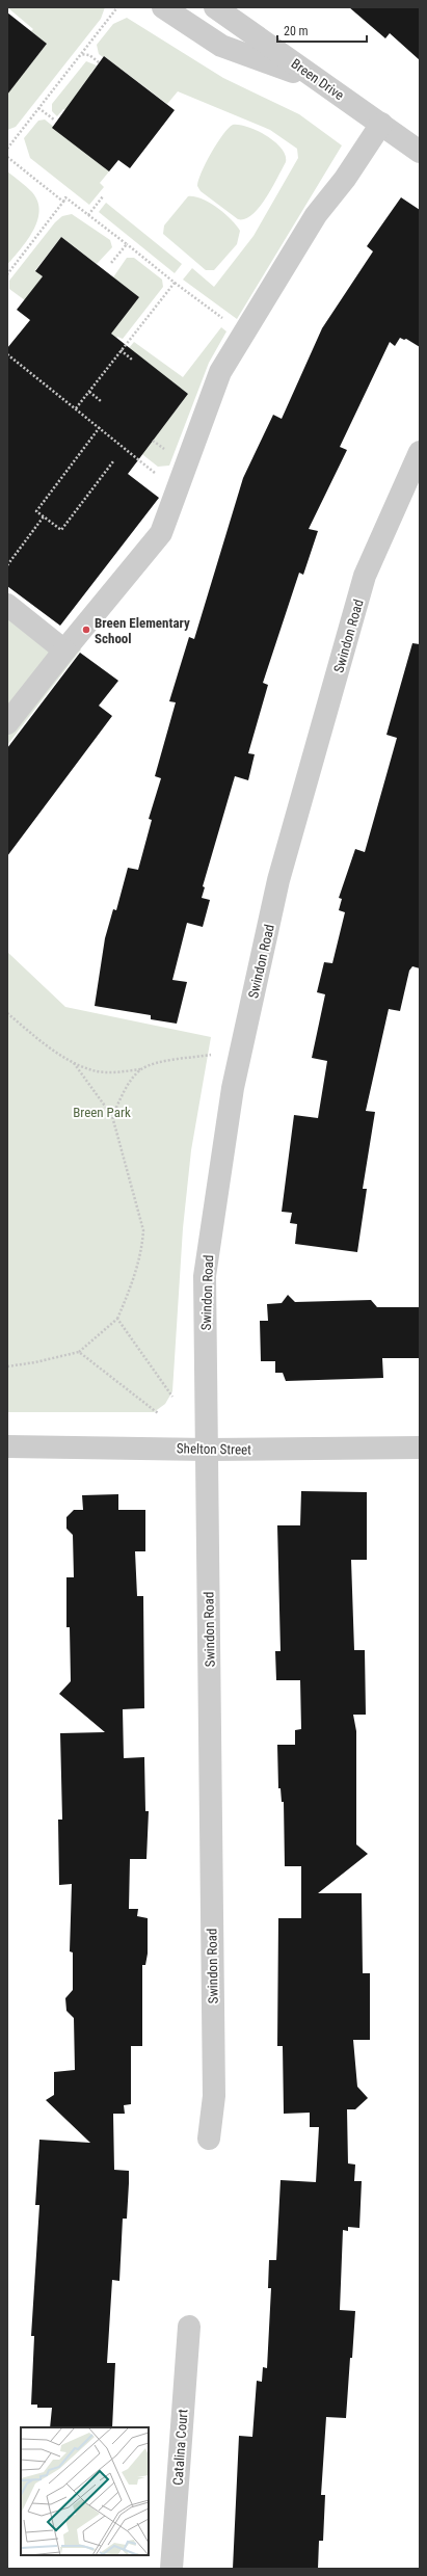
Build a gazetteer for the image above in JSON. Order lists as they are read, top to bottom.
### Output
{
  "streets": {
    "street": [
      "Breen Drive",
      "Swindon Road",
      "Shelton Street",
      "Catalina Court"
    ]
  },
  "crossings": [
    ["Swindon Road", "Shelton Street"]
  ],
  "parks": ["Breen Park"],
  "places": ["Breen Elementary School"],
  "scale_bar": "20 m"
}
